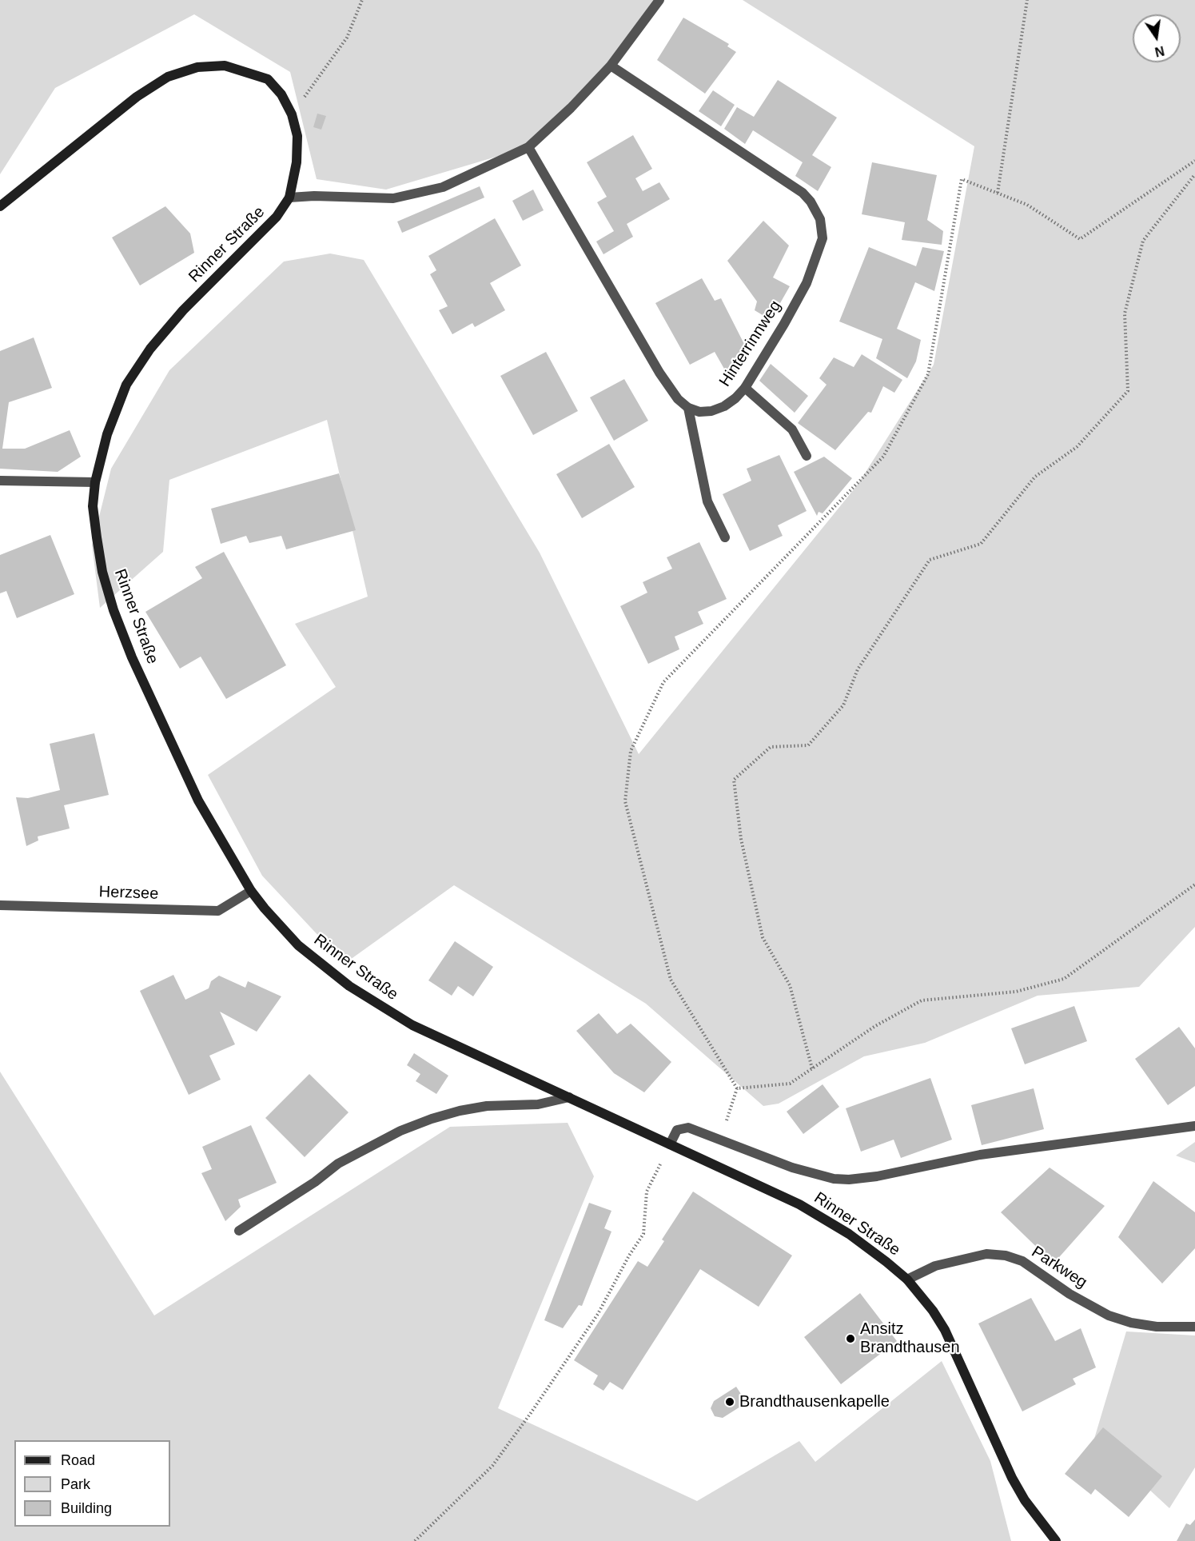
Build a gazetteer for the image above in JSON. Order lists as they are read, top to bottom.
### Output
{
  "streets": {
    "main road": ["Rinner Straße"],
    "street": ["Hinterrinnweg", "Herzsee", "Parkweg"]
  },
  "crossings": [
    ["Rinner Straße", "Herzsee"],
    ["Rinner Straße", "Parkweg"]
  ],
  "places": ["Ansitz Brandthausen", "Brandthausenkapelle"],
  "legend": ["Road", "Park", "Building"],
  "north": "bottom"
}
